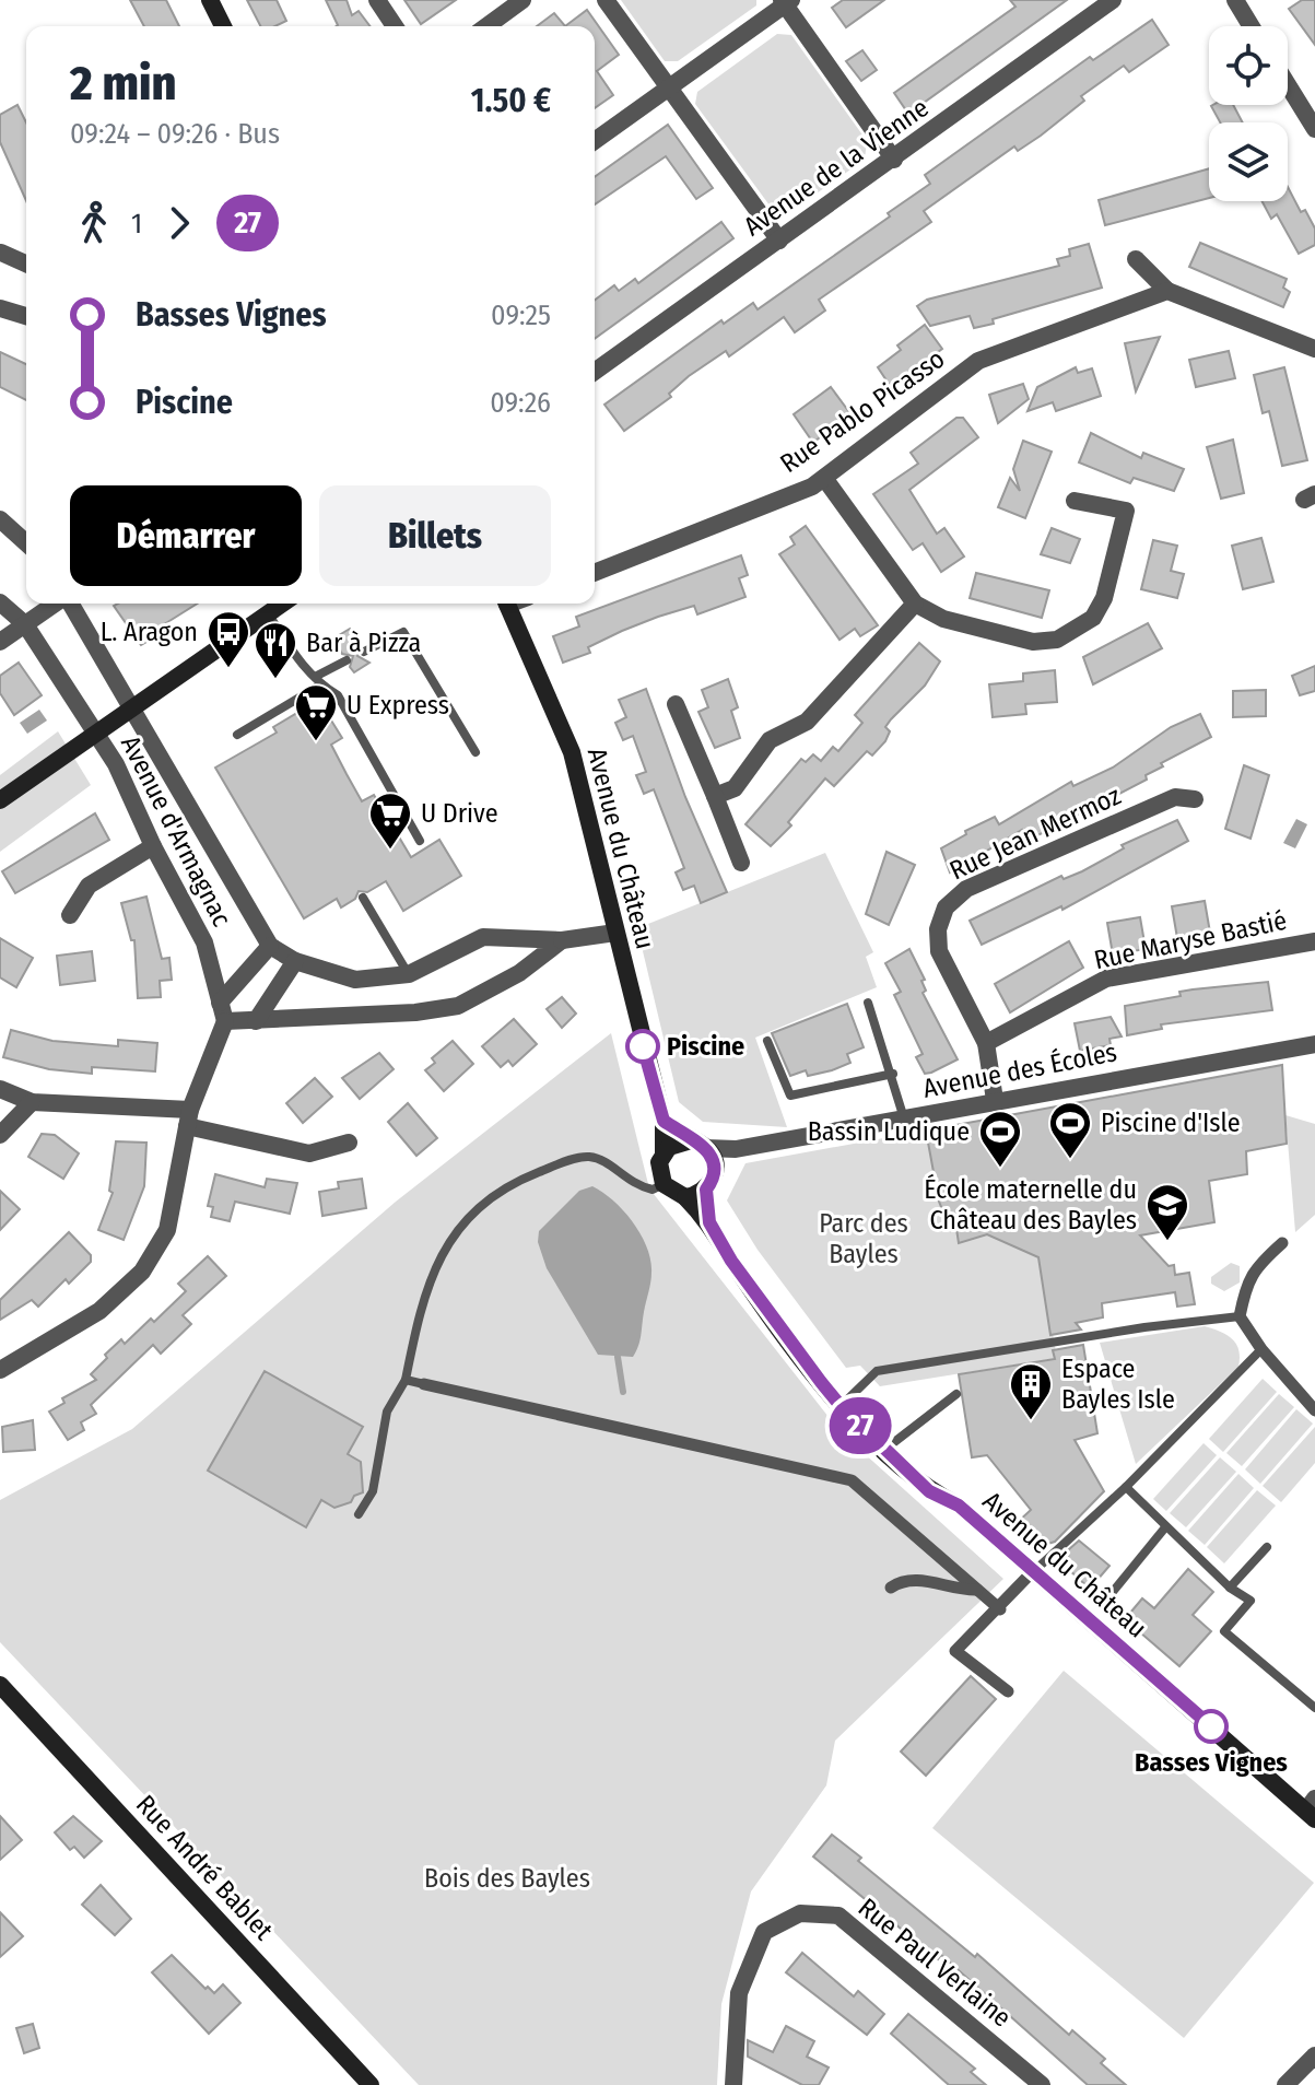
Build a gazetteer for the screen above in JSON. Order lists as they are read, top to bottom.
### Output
{
  "streets": {
    "main road": ["Avenue du Château", "Rue André Bablet"],
    "street": [
      "Avenue de la Vienne",
      "Rue Pablo Picasso",
      "Avenue d'Armagnac",
      "Rue Jean Mermoz",
      "Rue Maryse Bastié",
      "Avenue des Écoles",
      "Rue Paul Verlaine"
    ]
  },
  "crossings": [
    ["Avenue d'Armagnac", "Avenue du Château"],
    ["Rue Jean Mermoz", "Rue Maryse Bastié"],
    ["Rue Jean Mermoz", "Avenue des Écoles"],
    ["Avenue du Château", "Avenue des Écoles"]
  ],
  "parks": ["Parc des Bayles", "Bois des Bayles"],
  "places": {
    "bus stop": ["L. Aragon"],
    "restaurant": ["Bar à Pizza"],
    "supermarket": ["U Express", "U Drive"],
    "other": ["Piscine", "Basses Vignes"],
    "sports": ["Piscine d'Isle", "Bassin Ludique"],
    "school or university": ["École maternelle du Château des Bayles"],
    "building": ["Espace Bayles Isle"]
  },
  "lines": ["bus line 27"],
  "page": {
    "on_map": "27",
    "heading": ["2 min", "09:24 – 09:26 · Bus", "1.50 €"],
    "legs": ["1", "27"],
    "list": [
      {
        "name": "Basses Vignes",
        "value": "09:25"
      },
      {
        "name": "Piscine",
        "value": "09:26"
      }
    ],
    "buttons": ["Démarrer", "Billets"]
  }
}
